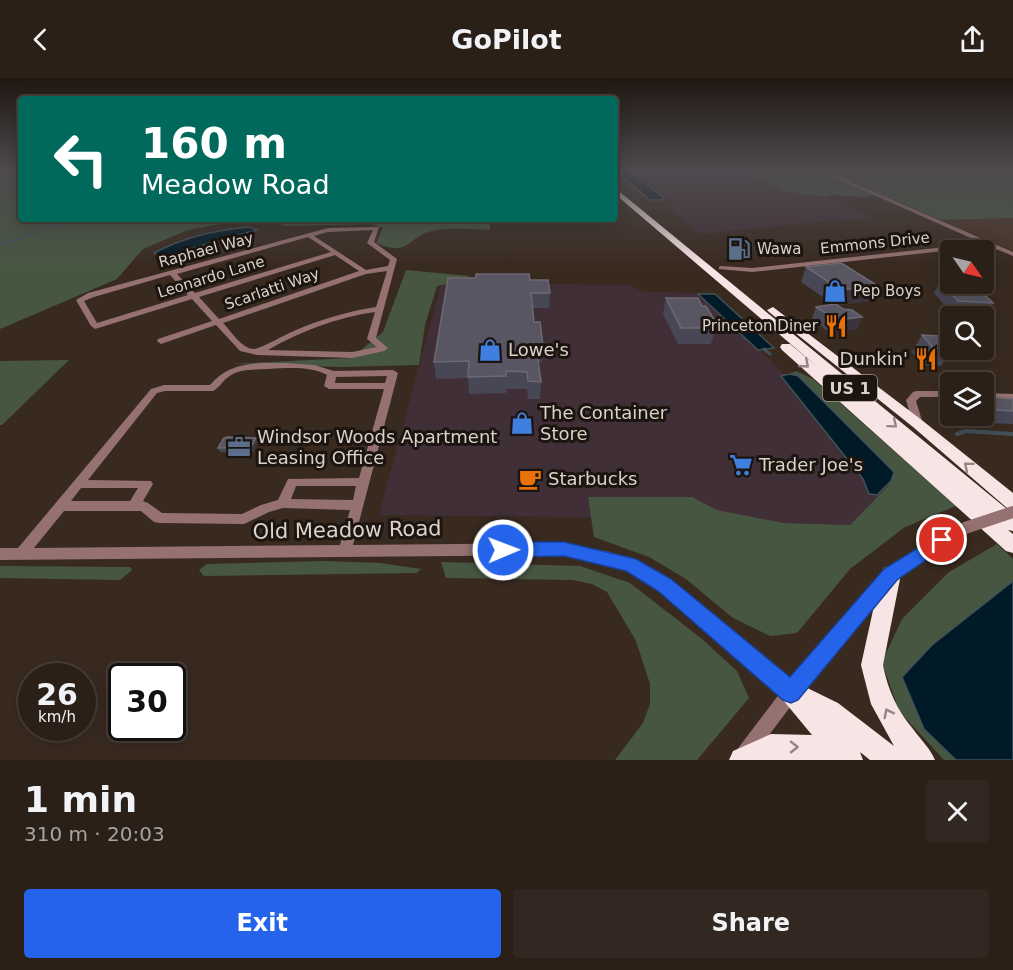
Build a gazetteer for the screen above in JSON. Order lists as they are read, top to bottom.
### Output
{
  "streets": {
    "highway": ["US 1"],
    "street": [
      "Emmons Drive",
      "Raphael Way",
      "Leonardo Lane",
      "Scarlatti Way",
      "Old Meadow Road"
    ]
  },
  "crossings": [
    ["Emmons Drive", "US 1"],
    ["Raphael Way", "Leonardo Lane"],
    ["Raphael Way", "Scarlatti Way"]
  ],
  "places": {
    "fuel station": ["Wawa"],
    "shop": ["Pep Boys", "Lowe's", "The Container Store"],
    "restaurant": ["Princeton Diner", "Dunkin'"],
    "office": ["Windsor Woods Apartment Leasing Office"],
    "supermarket": ["Trader Joe's"],
    "cafe": ["Starbucks"]
  },
  "north": "bottom right",
  "page": {
    "header": "GoPilot",
    "turn": ["160 m", "Meadow Road"],
    "speed": "26 km/h",
    "limit": "30",
    "heading": ["1 min", "310 m · 20:03"],
    "buttons": ["Exit", "Share"]
  }
}
